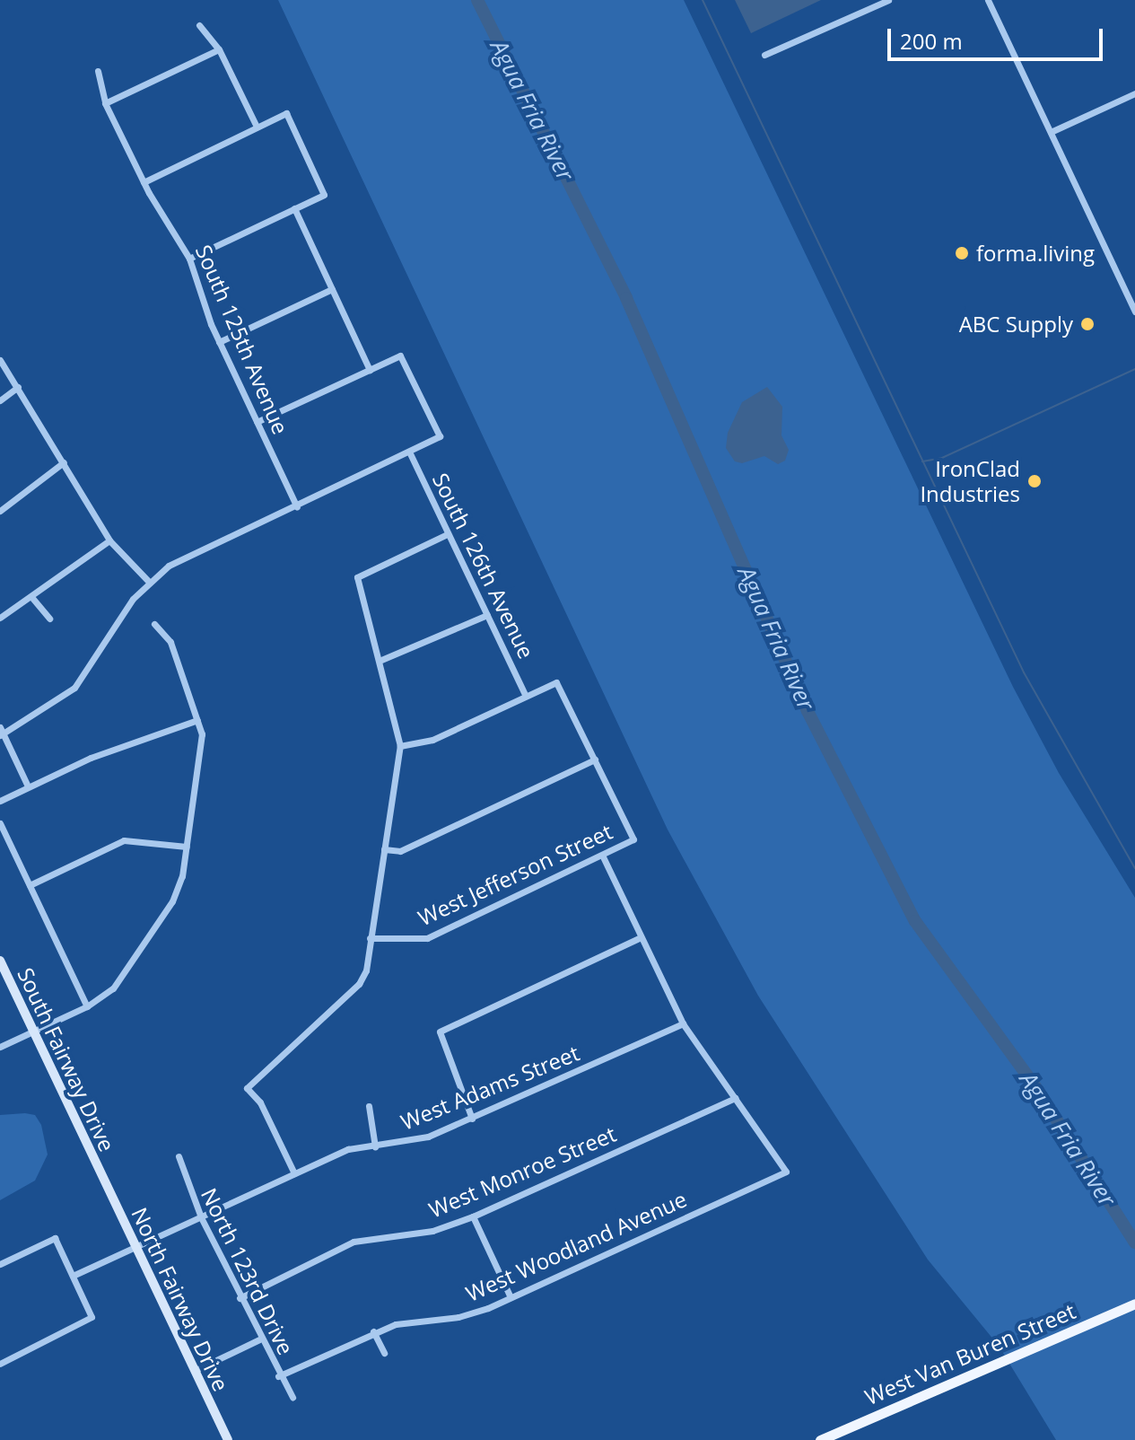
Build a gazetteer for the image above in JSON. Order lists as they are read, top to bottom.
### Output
{
  "streets": {
    "main road": ["West Van Buren Street"],
    "street": [
      "South 125th Avenue",
      "South 126th Avenue",
      "West Jefferson Street",
      "South Fairway Drive",
      "West Adams Street",
      "West Monroe Street",
      "West Woodland Avenue",
      "North 123rd Drive",
      "North Fairway Drive"
    ]
  },
  "crossings": [
    ["South Fairway Drive", "North Fairway Drive"],
    ["West Adams Street", "North 123rd Drive"],
    ["West Adams Street", "North Fairway Drive"],
    ["West Monroe Street", "West Woodland Avenue"],
    ["West Monroe Street", "North 123rd Drive"],
    ["West Woodland Avenue", "North 123rd Drive"]
  ],
  "water": ["Agua Fria River"],
  "places": ["forma.living", "ABC Supply", "IronClad Industries"],
  "scale_bar": "200 m"
}
